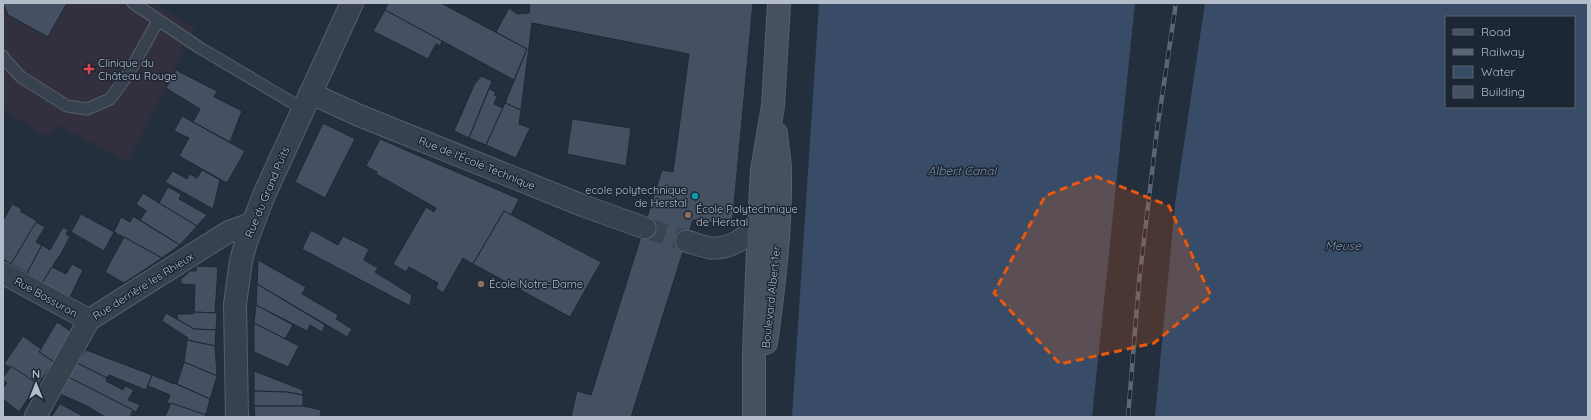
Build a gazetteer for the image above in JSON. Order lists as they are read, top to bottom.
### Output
{
  "streets": {
    "main road": ["Boulevard Albert 1er"],
    "street": [
      "Rue de l'École Technique",
      "Rue du Grand Puits",
      "Rue derrière les Rhieux",
      "Rue Bossuron"
    ]
  },
  "crossings": [
    ["Rue de l'École Technique", "Rue du Grand Puits"],
    ["Rue du Grand Puits", "Rue derrière les Rhieux"],
    ["Rue derrière les Rhieux", "Rue Bossuron"]
  ],
  "water": ["Albert Canal", "Meuse"],
  "places": {
    "health": ["Clinique du Château Rouge"],
    "other": ["ecole polytechnique de Herstal", "École Polytechnique de Herstal", "École Notre-Dame"]
  },
  "legend": [
    "Road",
    "Railway",
    "Water",
    "Building"
  ],
  "north": "top"
}
